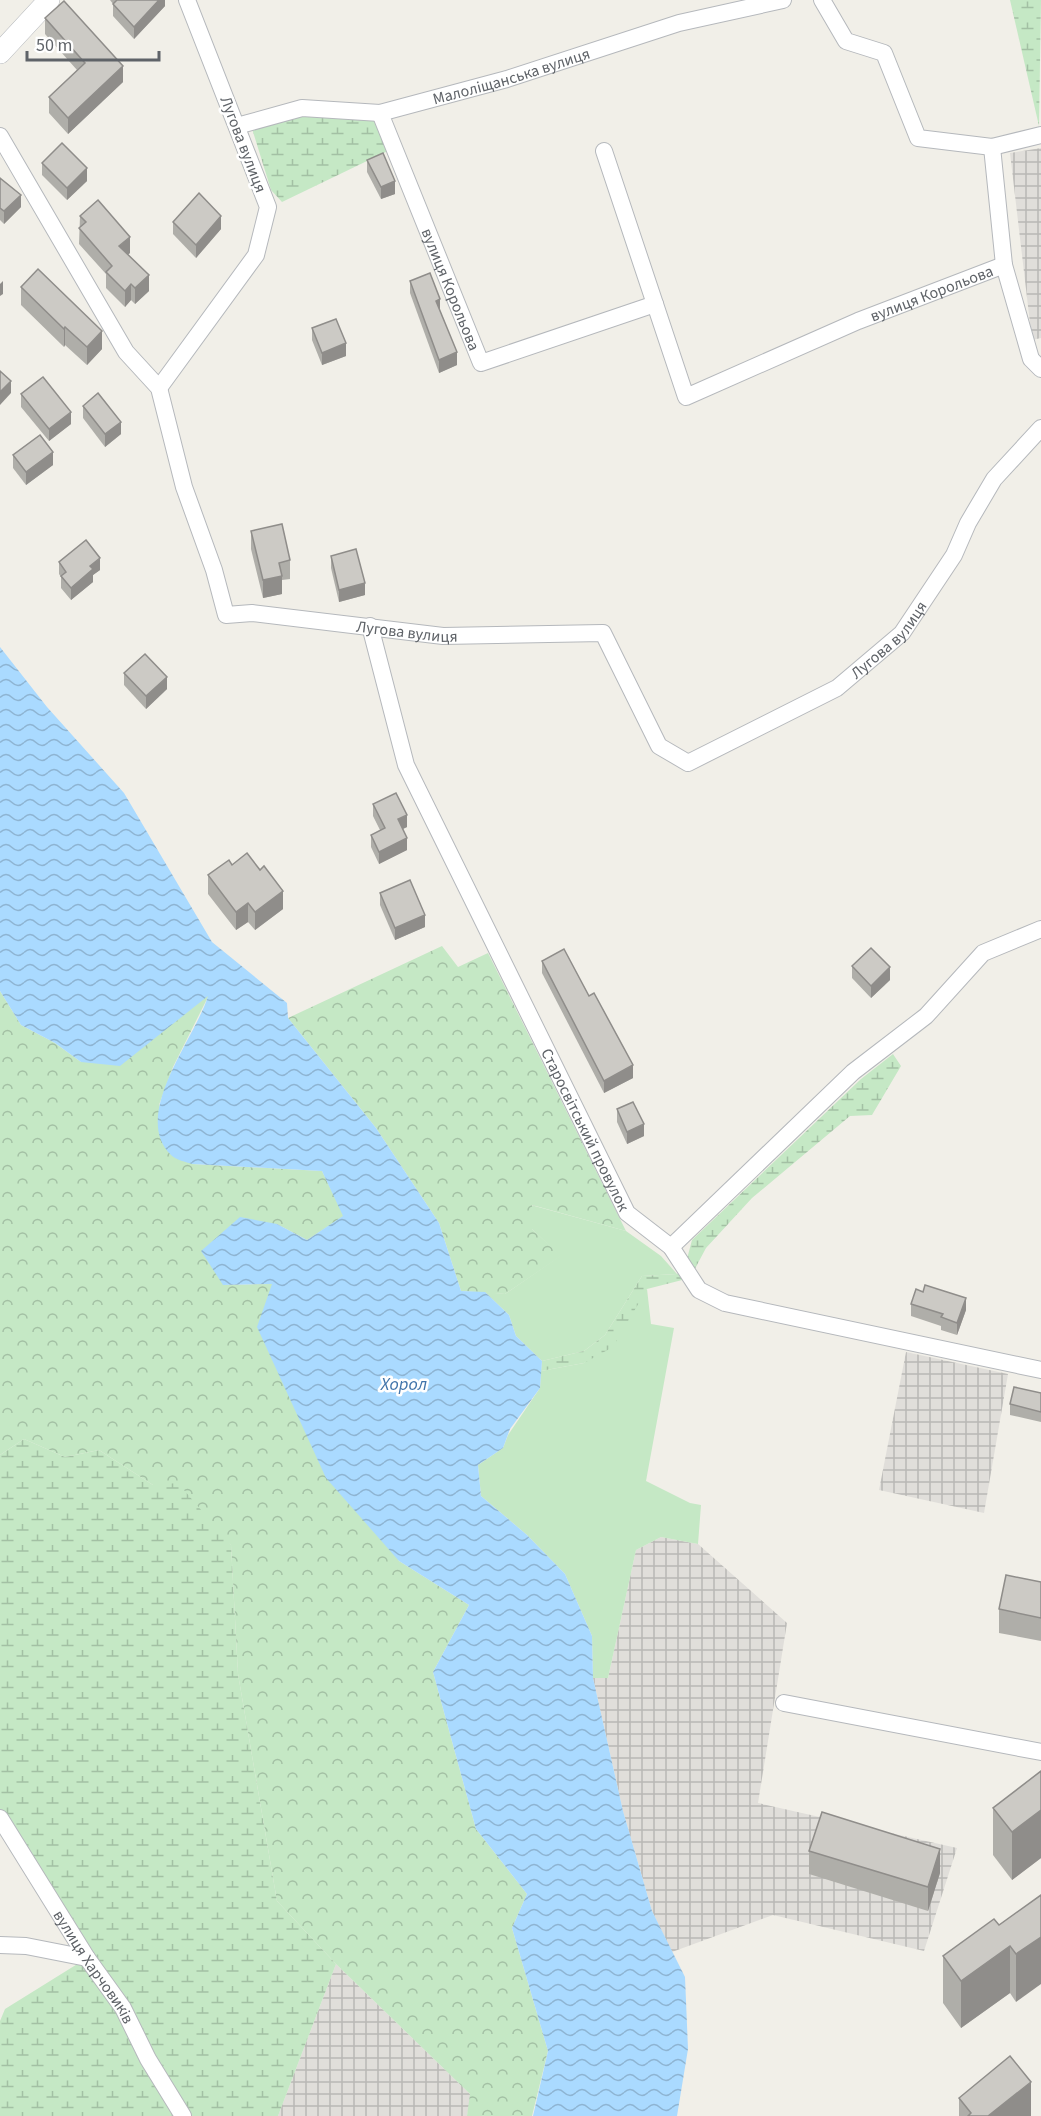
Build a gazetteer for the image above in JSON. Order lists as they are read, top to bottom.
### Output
{
  "streets": {
    "street": [
      "Малоліщанська вулиця",
      "Лугова вулиця",
      "вулиця Корольова",
      "Старосвітський провулок",
      "вулиця Харчовиків"
    ]
  },
  "crossings": [
    ["Малоліщанська вулиця", "Лугова вулиця"],
    ["Малоліщанська вулиця", "вулиця Корольова"],
    ["Лугова вулиця", "Старосвітський провулок"]
  ],
  "water": ["Хорол"],
  "scale_bar": "50 m"
}
